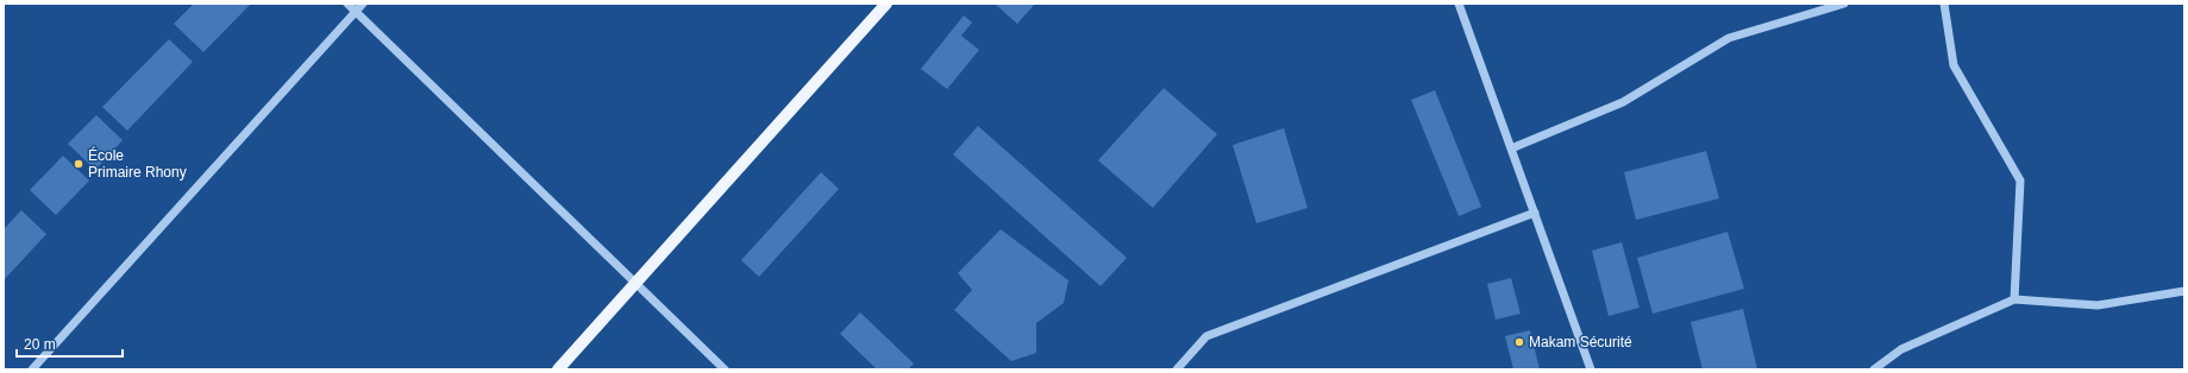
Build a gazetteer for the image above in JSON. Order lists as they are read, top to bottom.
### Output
{
  "places": ["École Primaire Rhony", "Makam Sécurité"],
  "scale_bar": "20 m"
}
